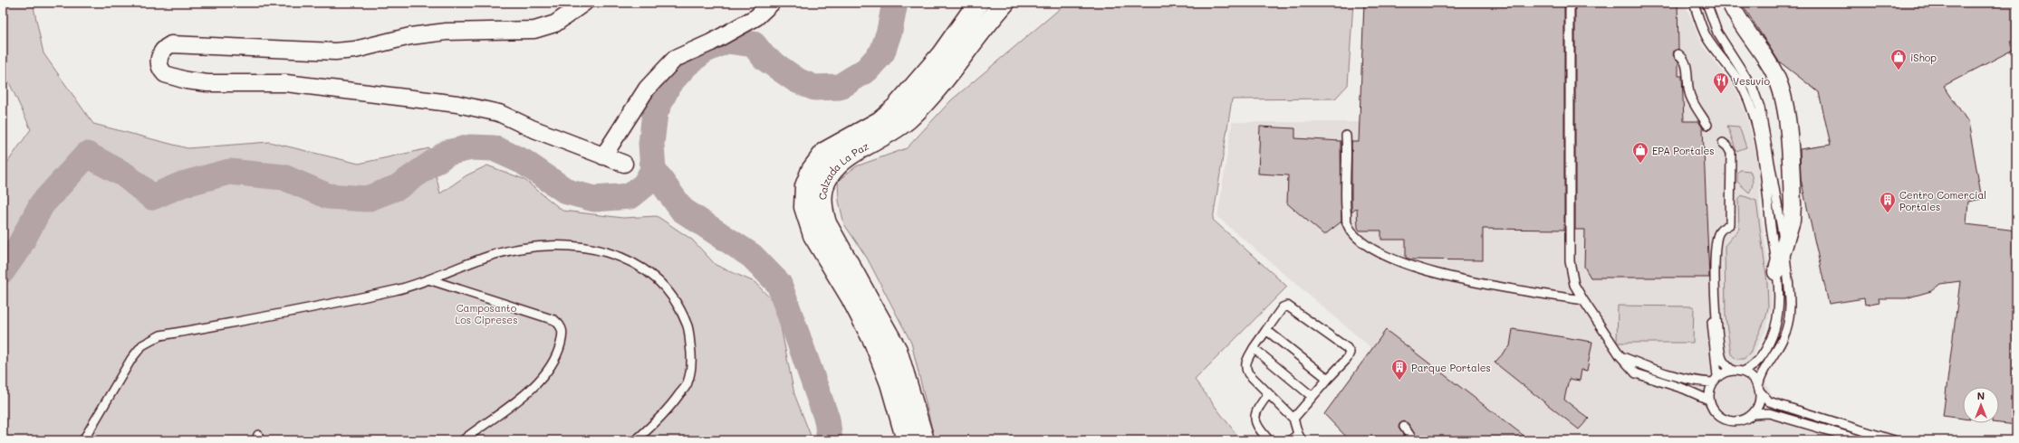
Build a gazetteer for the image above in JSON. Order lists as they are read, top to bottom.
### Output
{
  "streets": {
    "main road": ["Calzada La Paz"]
  },
  "parks": ["Camposanto Los Cipreses"],
  "places": {
    "shop": ["iShop", "EPA Portales"],
    "restaurant": ["Vesuvio"],
    "building": ["Centro Comercial Portales", "Parque Portales"]
  },
  "north": "top"
}
